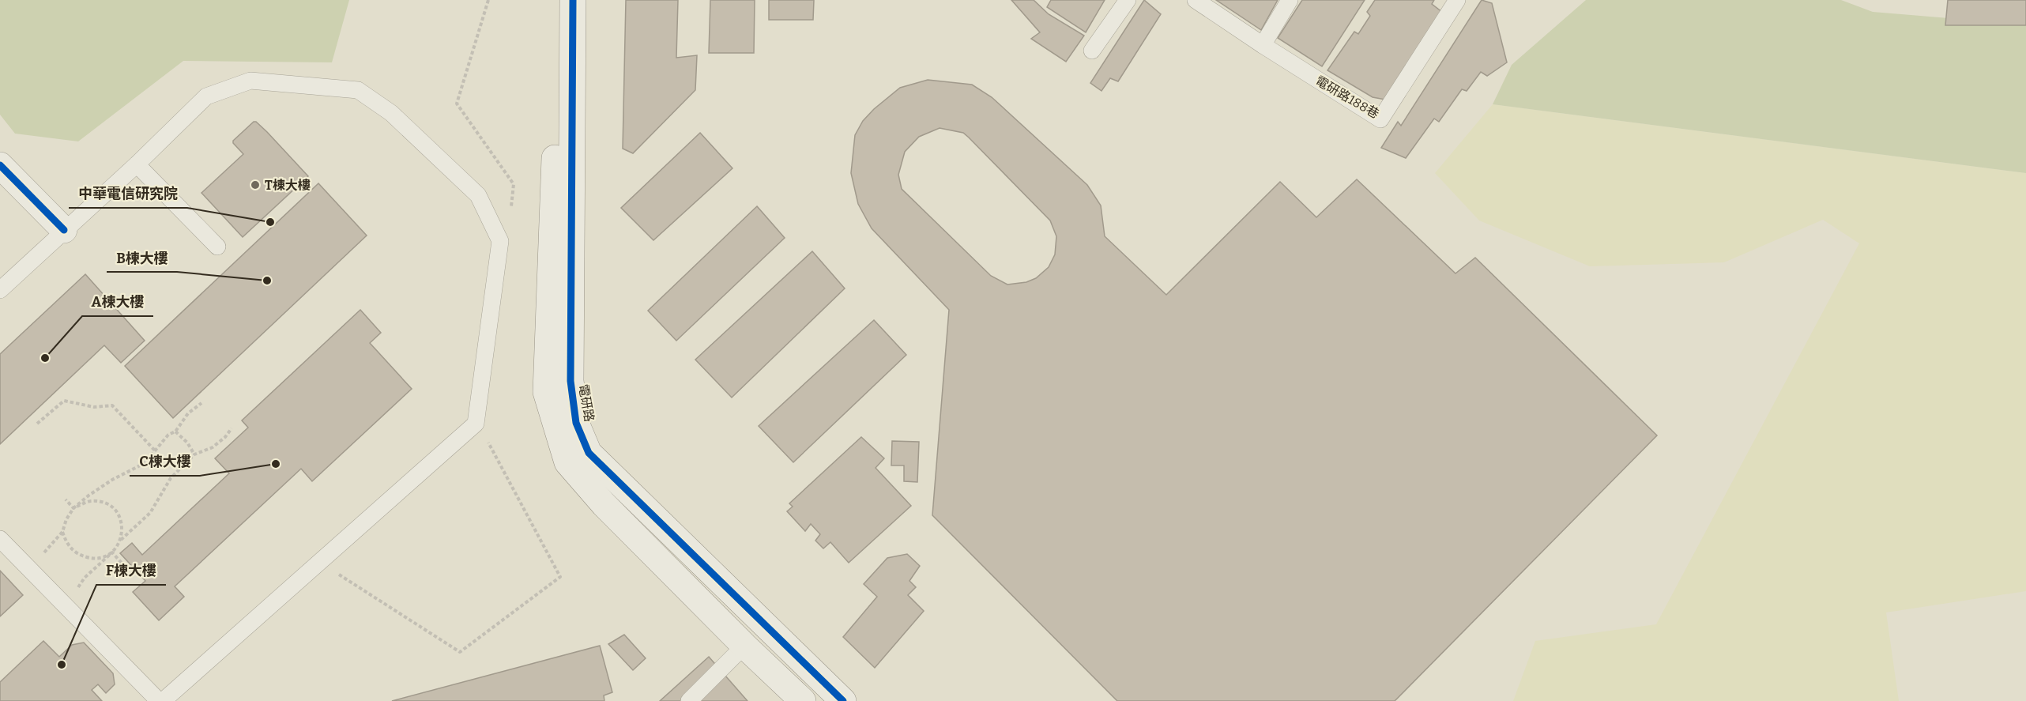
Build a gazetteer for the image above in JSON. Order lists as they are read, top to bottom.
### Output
{
  "streets": {
    "street": ["電研路"],
    "lane": ["電研路188巷"]
  },
  "places": [
    "T棟大樓",
    "中華電信研究院",
    "B棟大樓",
    "A棟大樓",
    "C棟大樓",
    "F棟大樓"
  ]
}
